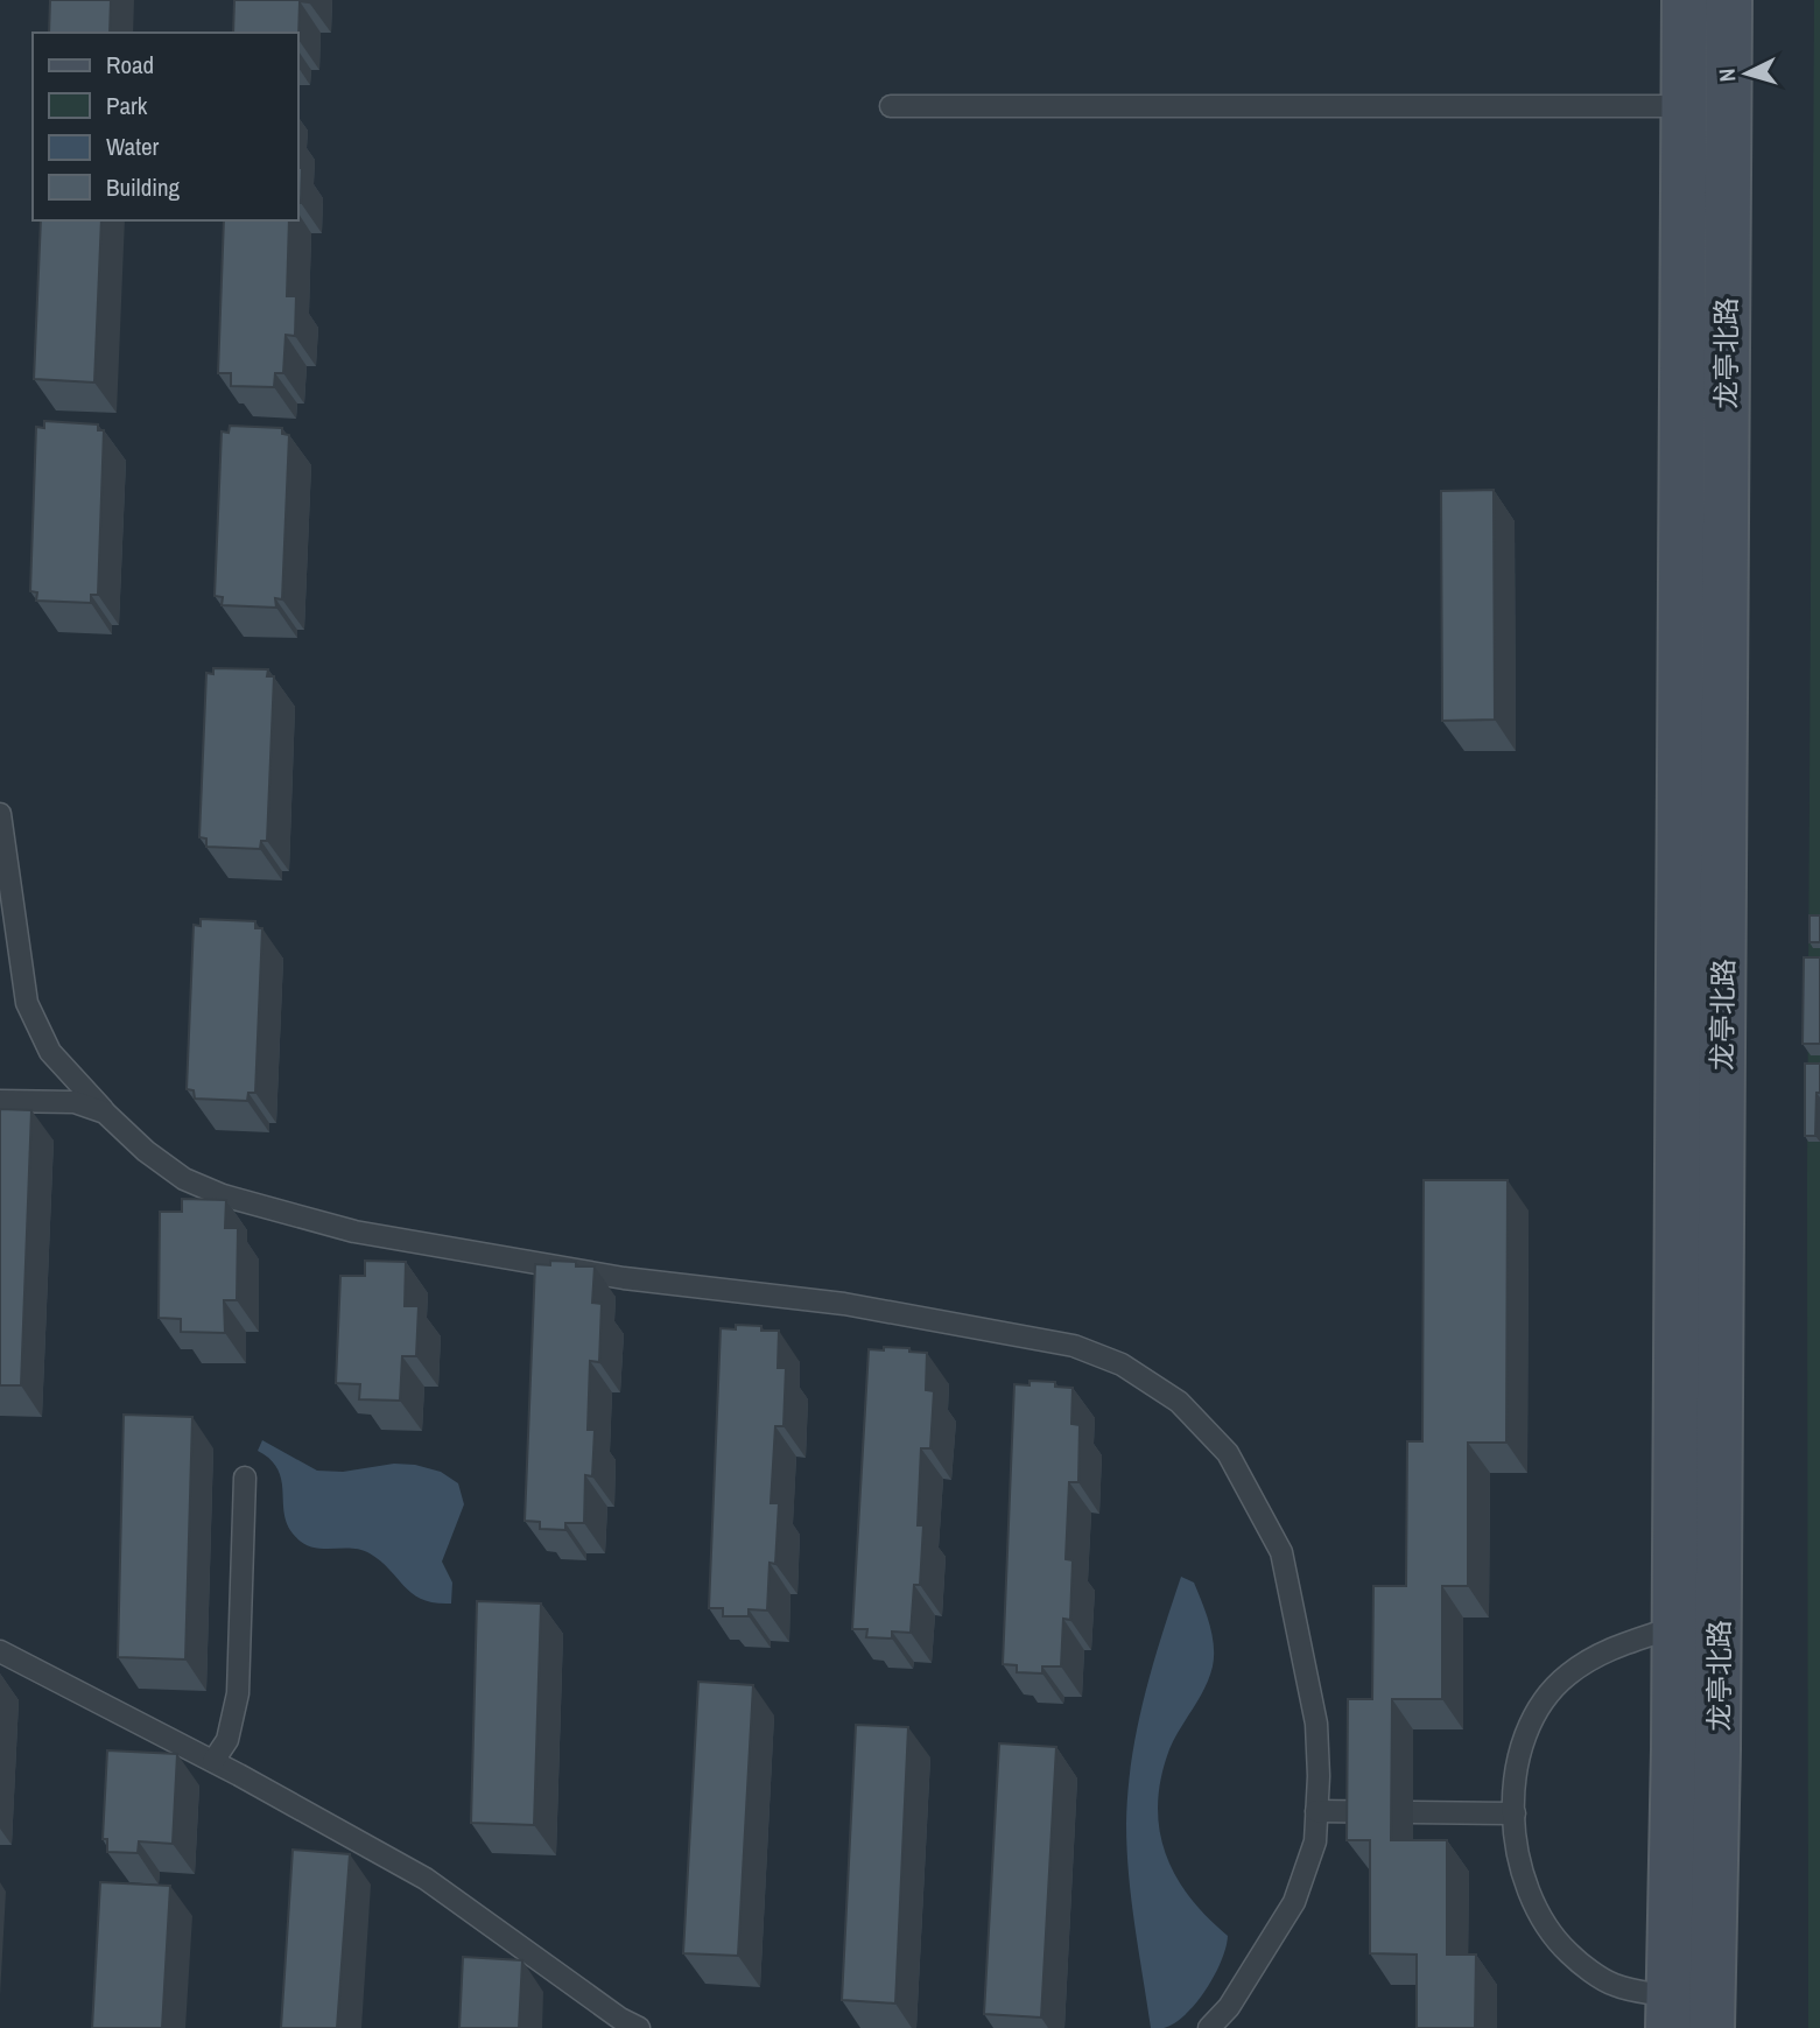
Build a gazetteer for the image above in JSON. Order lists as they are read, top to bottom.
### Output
{
  "streets": {
    "main road": ["龙亭北路"]
  },
  "legend": [
    "Road",
    "Park",
    "Water",
    "Building"
  ],
  "north": "left"
}
